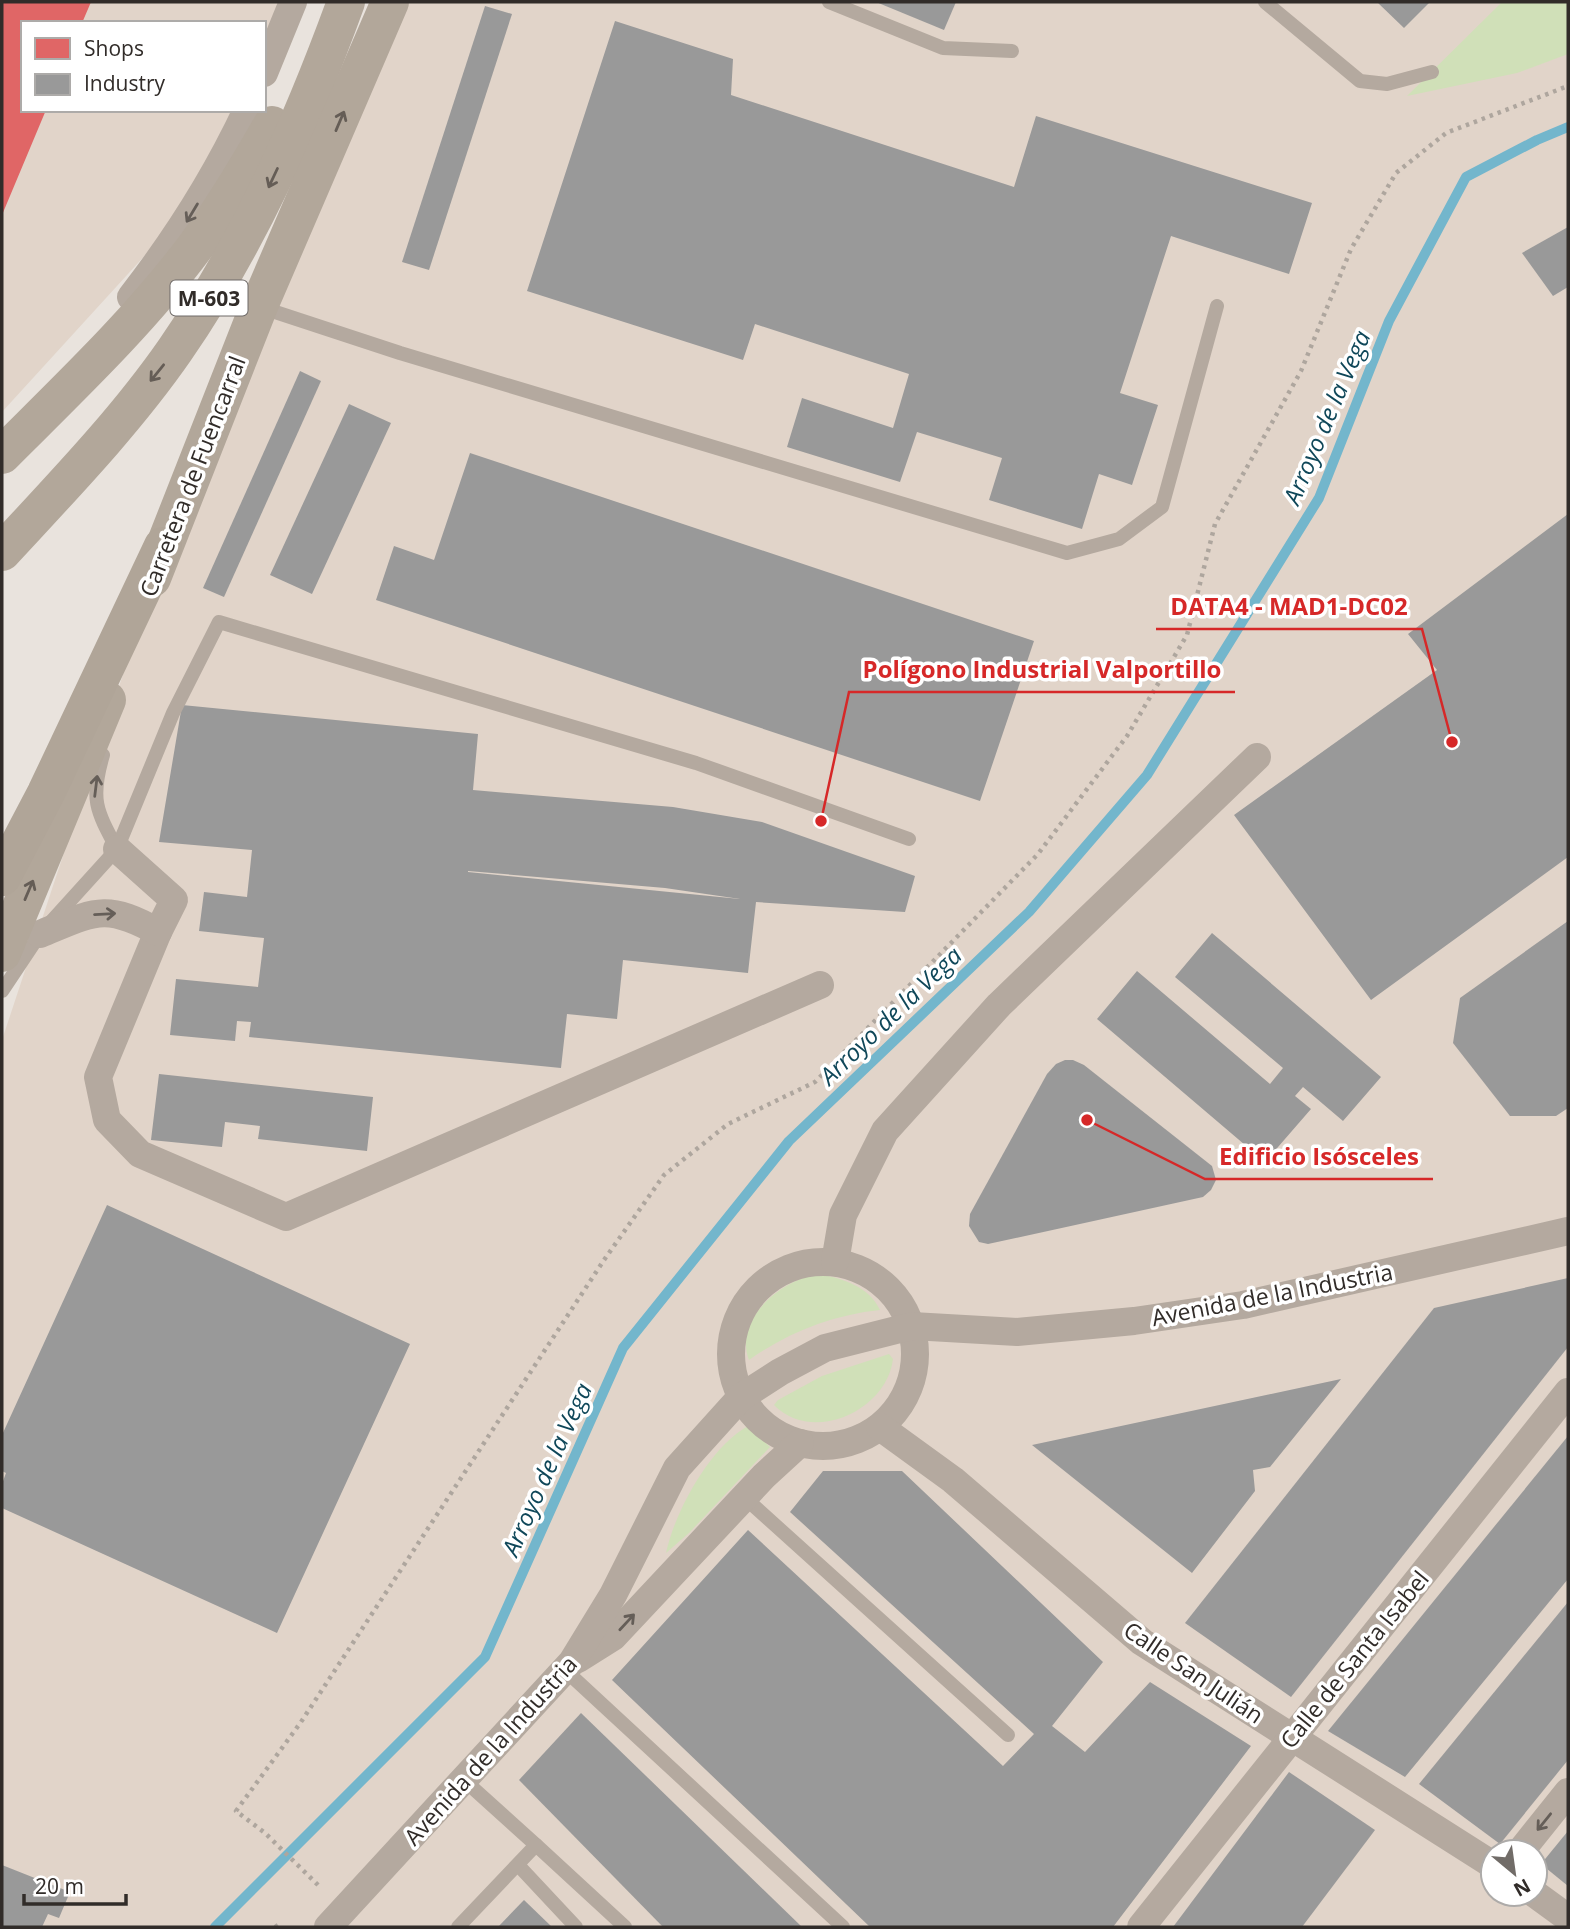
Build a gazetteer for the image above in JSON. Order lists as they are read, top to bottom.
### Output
{
  "streets": {
    "highway": ["M-603", "Carretera de Fuencarral"],
    "street": ["Avenida de la Industria", "Calle de Santa Isabel", "Calle San Julián"]
  },
  "crossings": [
    ["Calle de Santa Isabel", "Calle San Julián"]
  ],
  "water": ["Arroyo de la Vega"],
  "places": ["DATA4 - MAD1-DC02", "Polígono Industrial Valportillo", "Edificio Isósceles"],
  "legend": ["Shops", "Industry"],
  "scale_bar": "20 m",
  "north": "bottom right"
}
